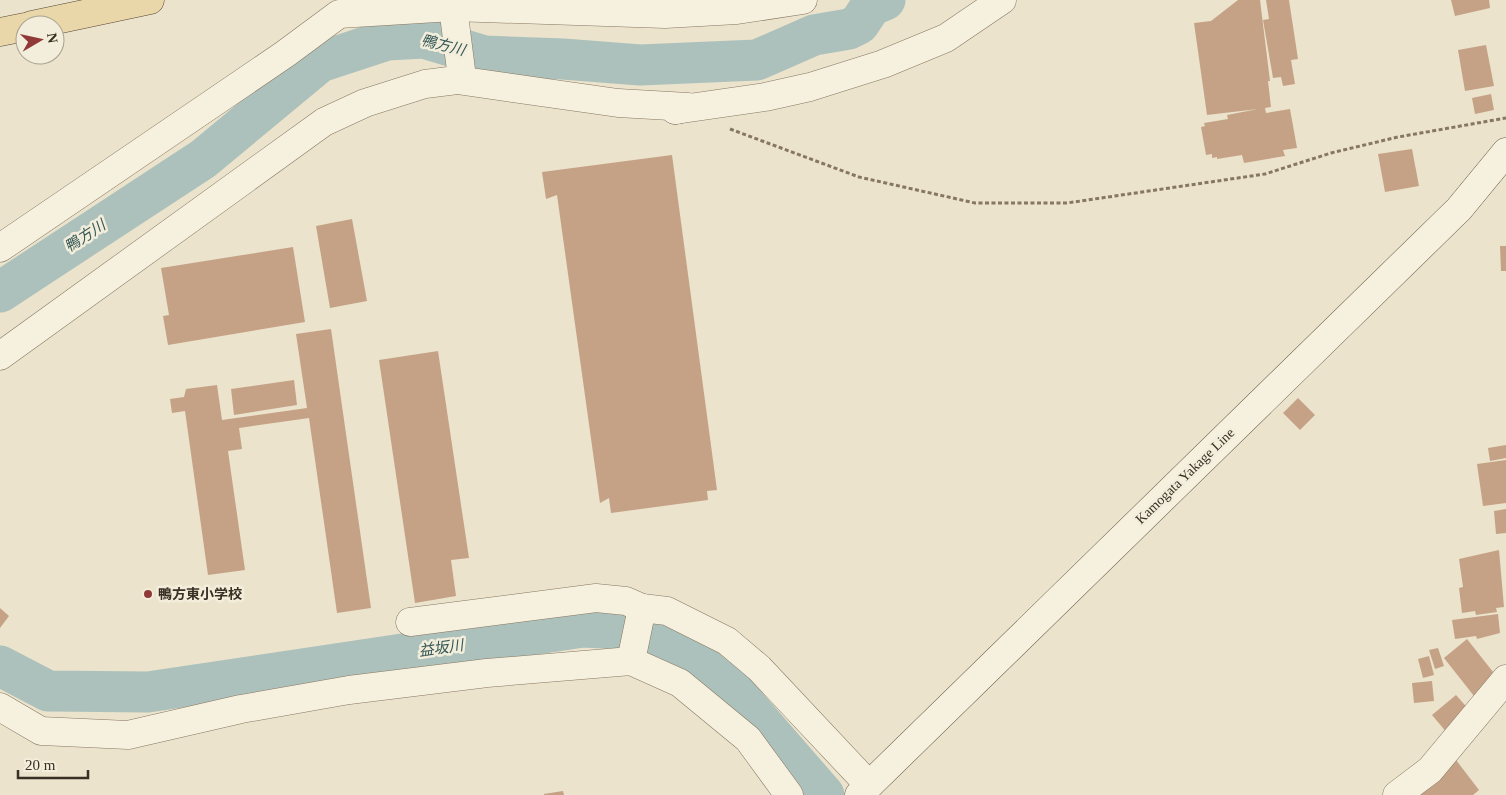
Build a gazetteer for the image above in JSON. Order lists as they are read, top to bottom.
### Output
{
  "streets": {
    "street": ["Kamogata Yakage Line"]
  },
  "water": ["鴨方川", "益坂川"],
  "places": ["鴨方東小学校"],
  "scale_bar": "20 m",
  "north": "right"
}
